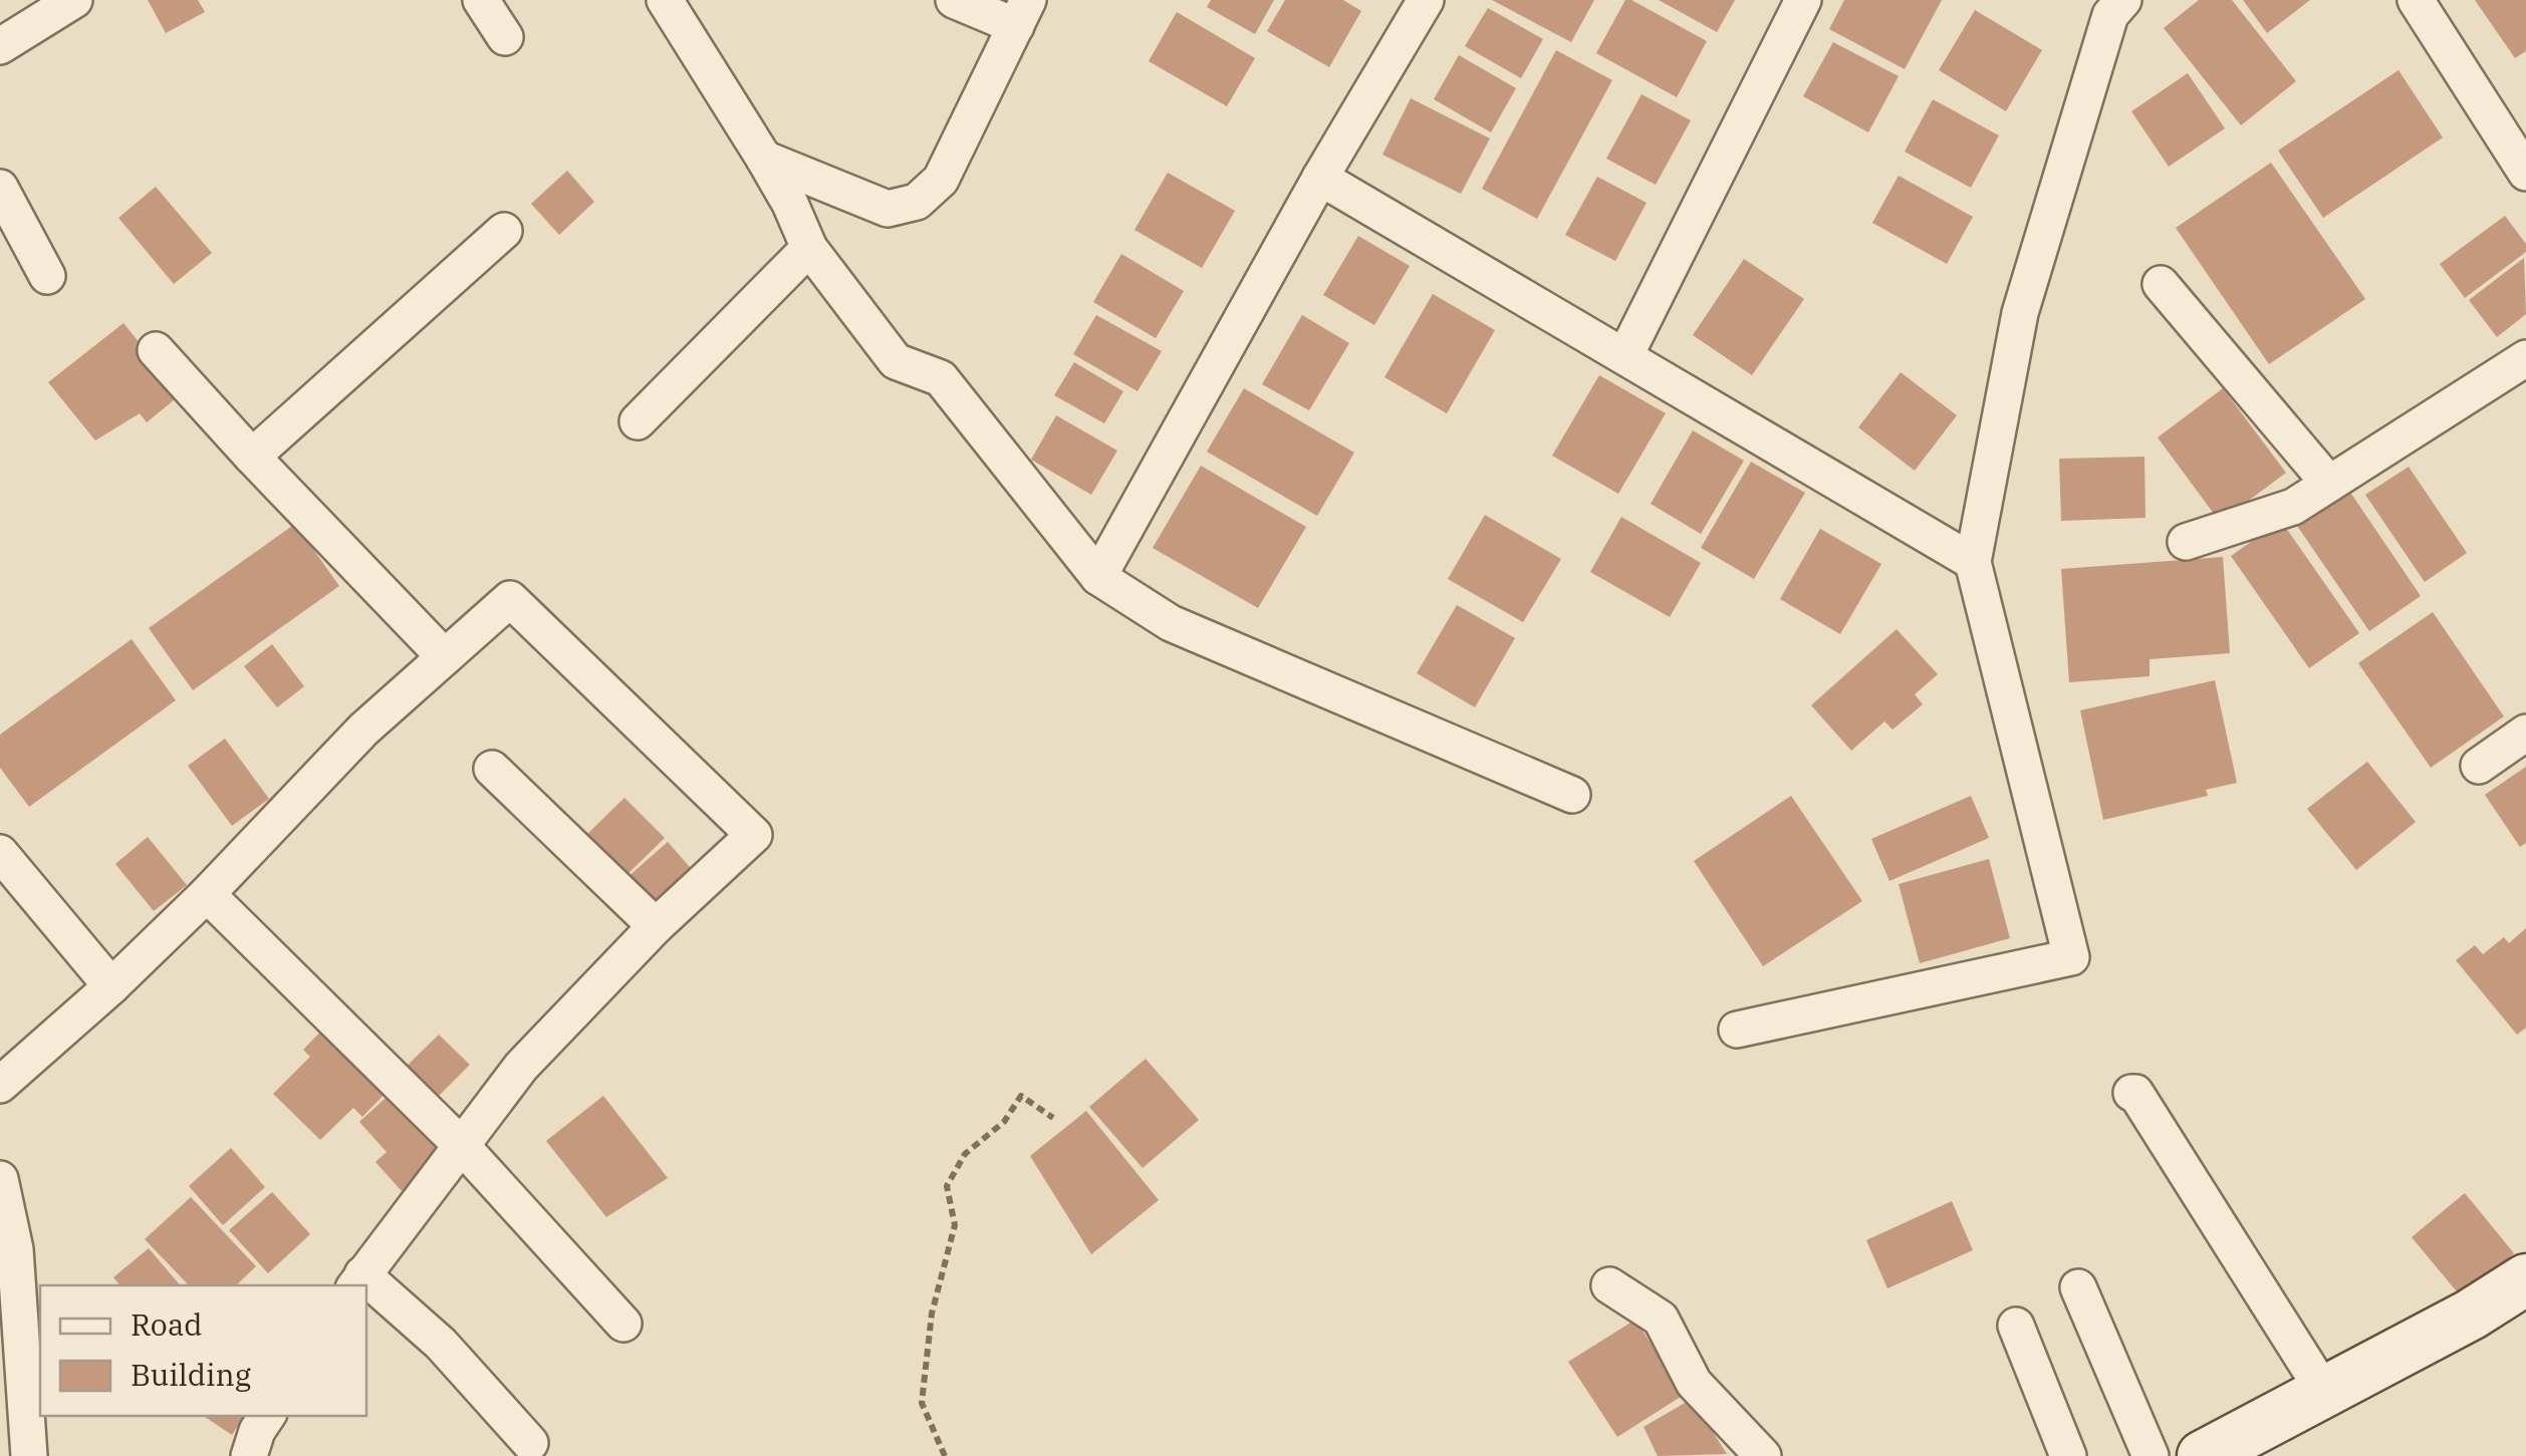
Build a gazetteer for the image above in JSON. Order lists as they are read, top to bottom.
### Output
{
  "legend": ["Road", "Building"]
}
